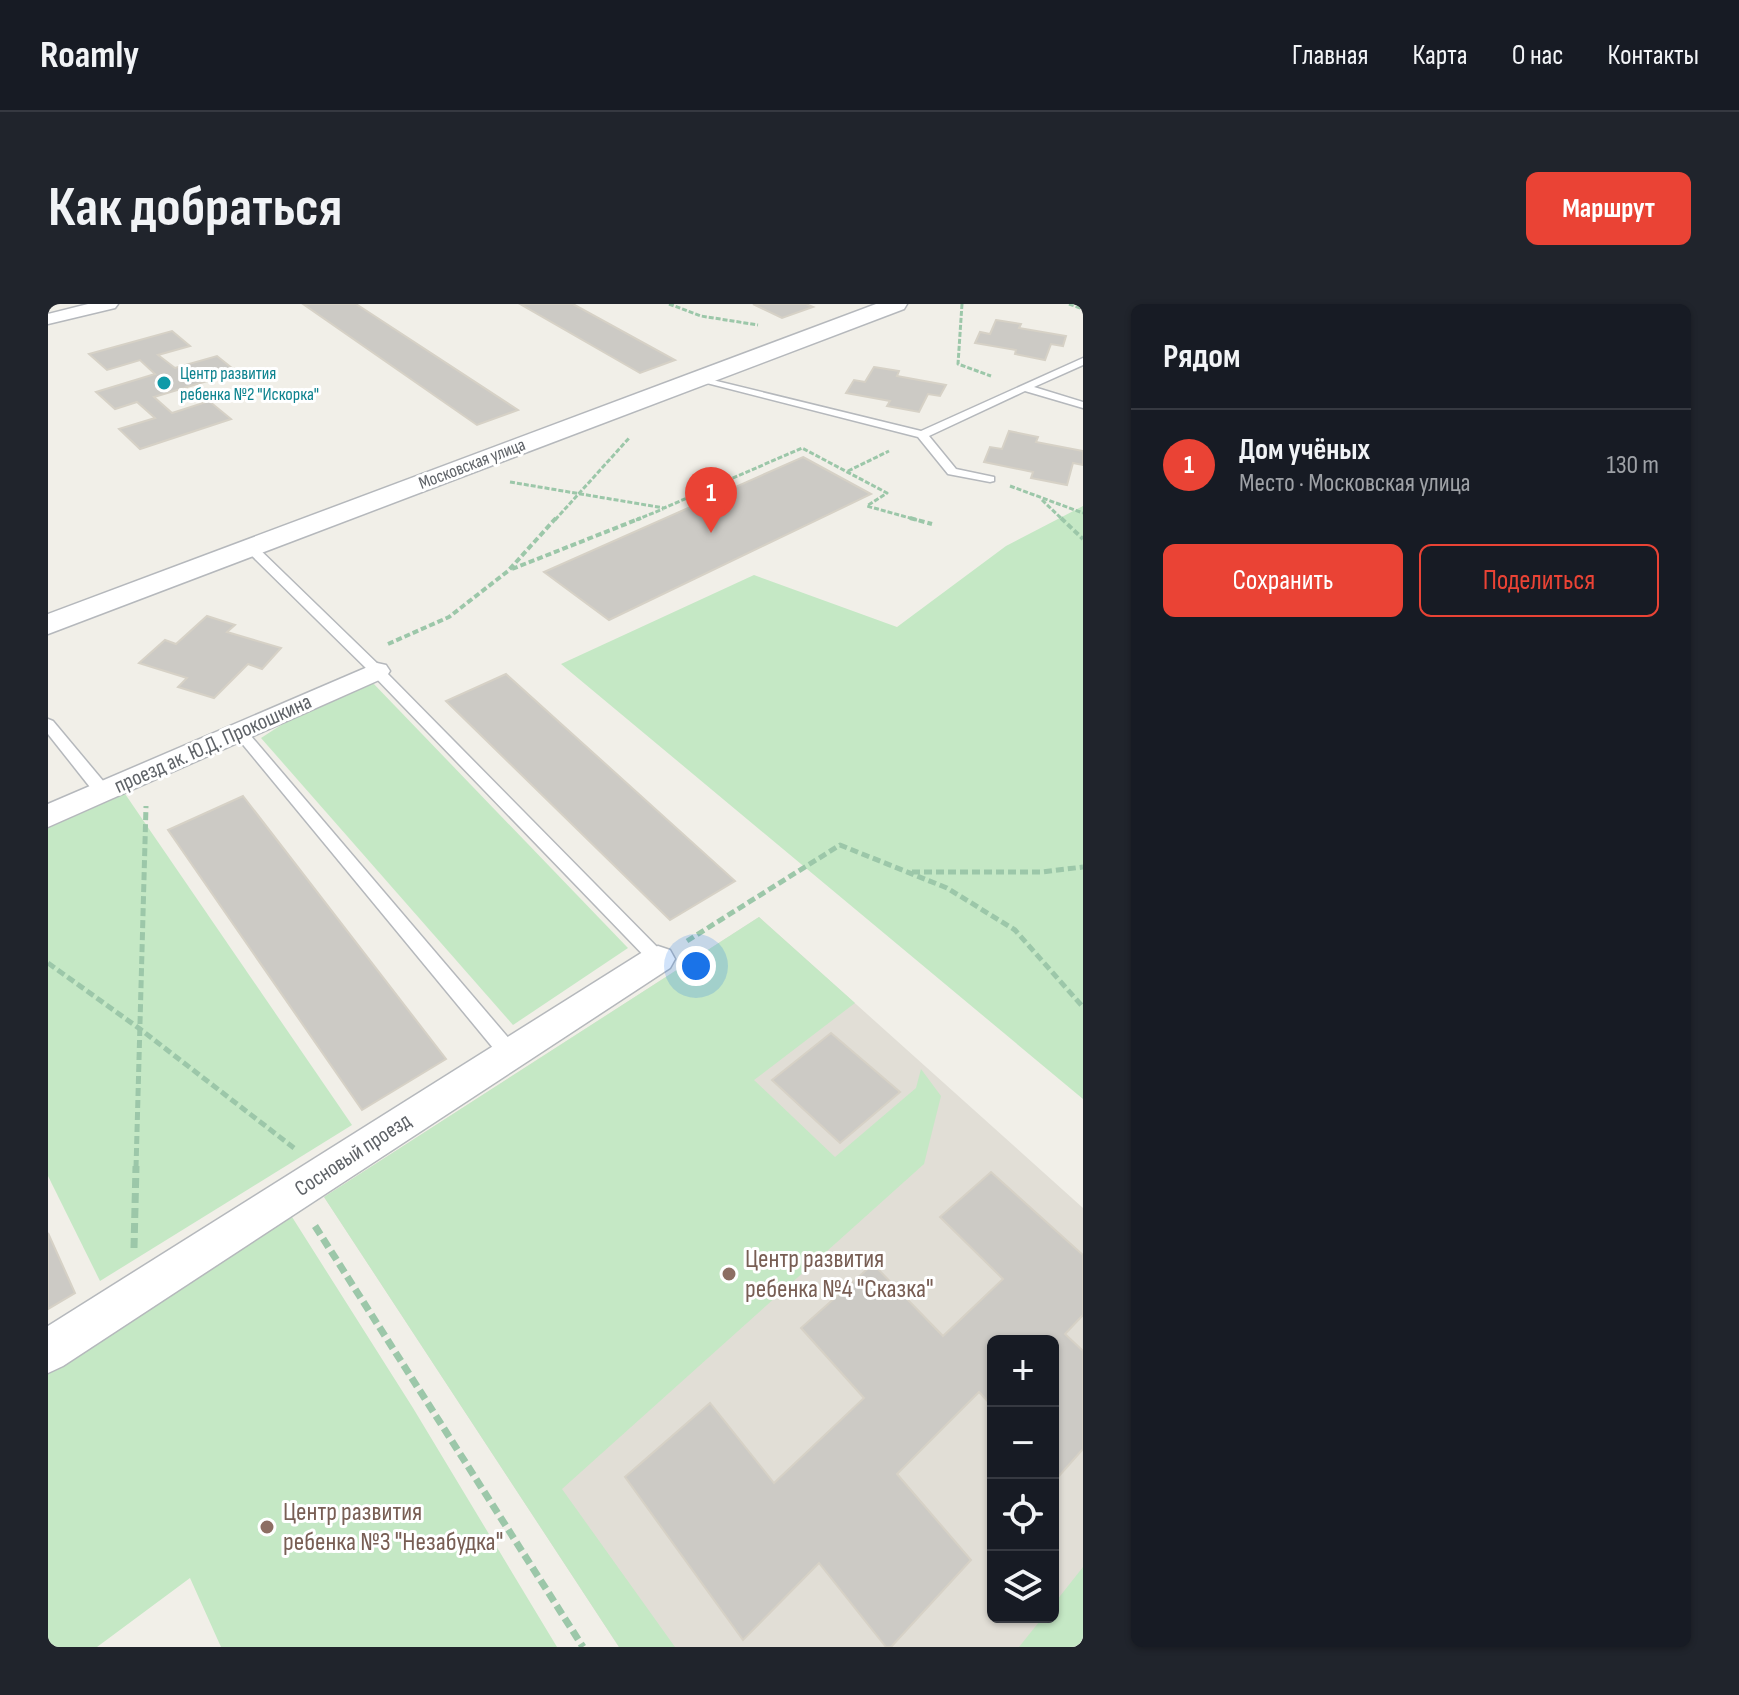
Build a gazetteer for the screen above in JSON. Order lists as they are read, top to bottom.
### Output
{
  "streets": {
    "street": ["Московская улица", "проезд ак. Ю.Д. Прокошкина", "Сосновый проезд"]
  },
  "places": ["Центр развития ребенка №2 \"Искорка\"", "Центр развития ребенка №4 \"Сказка\"", "Центр развития ребенка №3 \"Незабудка\""],
  "page": {
    "header": "Roamly",
    "nav": [
      "Главная",
      "Карта",
      "О нас",
      "Контакты"
    ],
    "buttons": [
      "Маршрут",
      ["Сохранить", "Поделиться"]
    ],
    "title": "Как добраться",
    "heading": "Рядом",
    "list": [
      {
        "mark": "1",
        "name": "Дом учёных",
        "note": "Место · Московская улица",
        "value": "130 m"
      }
    ],
    "pins": "1",
    "map_buttons": ["+", "−"]
  }
}
